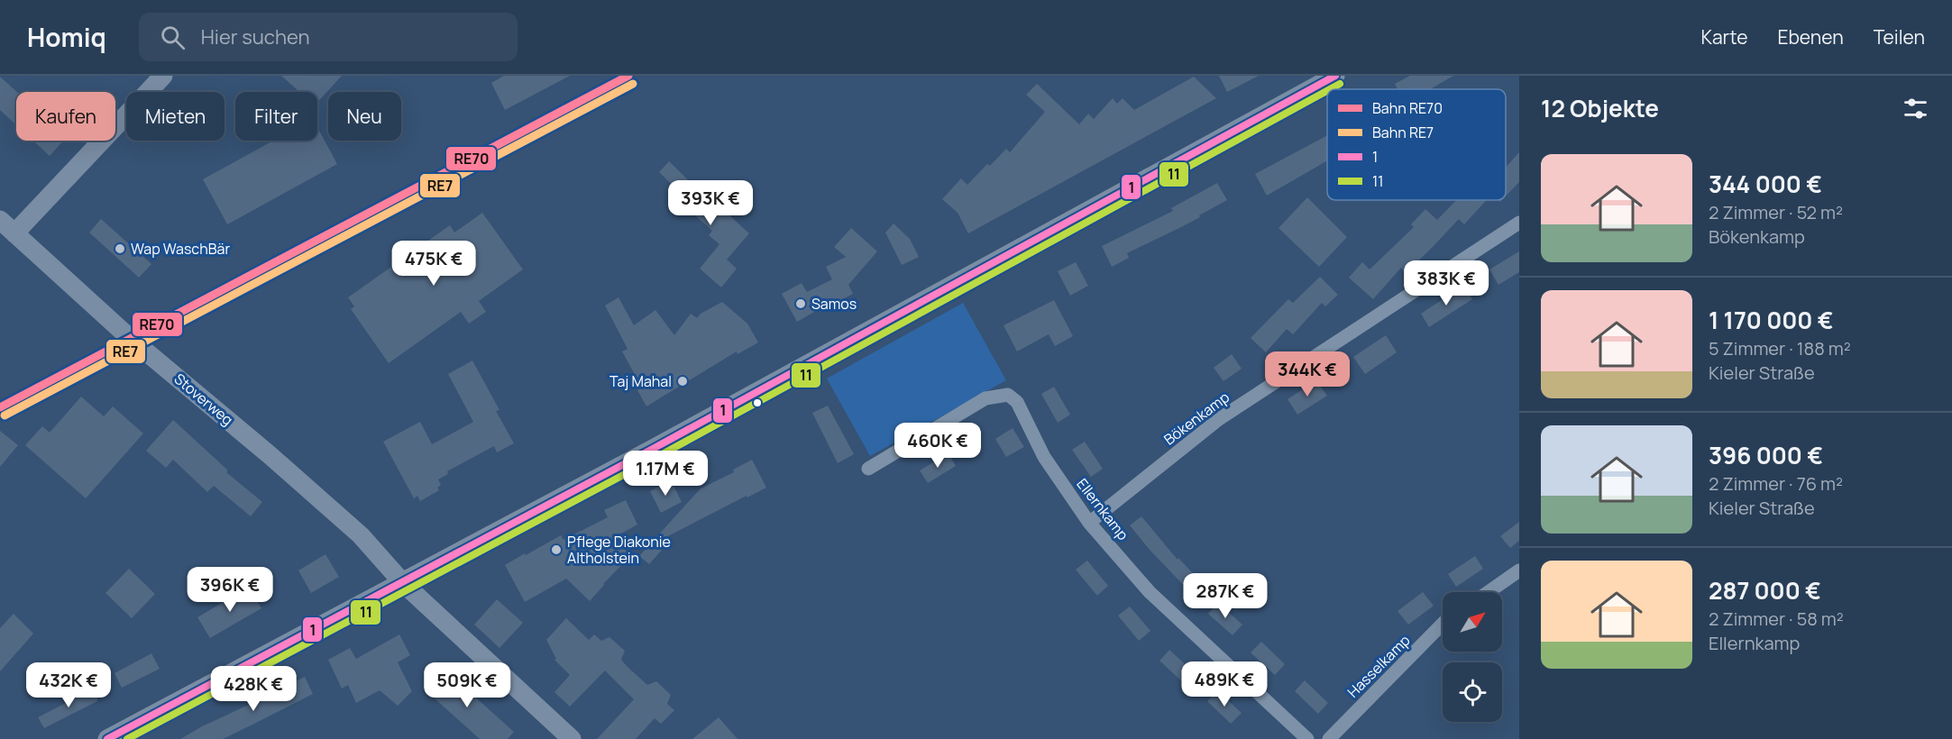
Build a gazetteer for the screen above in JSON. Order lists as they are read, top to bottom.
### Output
{
  "streets": {
    "main road": ["Stoverweg"],
    "street": ["Bökenkamp", "Ellernkamp", "Hasselkamp"]
  },
  "crossings": [
    ["Bökenkamp", "Ellernkamp"]
  ],
  "places": [
    "Wap WaschBär",
    "Samos",
    "Taj Mahal",
    "Pflege Diakonie Altholstein"
  ],
  "lines": [
    "rail line RE70",
    "transit line 1",
    "rail line RE7",
    "transit line 11"
  ],
  "legend": [
    "Bahn RE70",
    "Bahn RE7",
    "1",
    "11"
  ],
  "north": "top right",
  "page": {
    "header": "Homiq",
    "search": "Hier suchen",
    "nav": ["Karte", "Ebenen", "Teilen"],
    "heading": "12 Objekte",
    "chip": [
      "Kaufen",
      "Mieten",
      "Filter",
      "Neu"
    ],
    "list": [
      {
        "name": "344 000 €",
        "note": "2 Zimmer · 52 m² · Bökenkamp"
      },
      {
        "name": "1 170 000 €",
        "note": "5 Zimmer · 188 m² · Kieler Straße"
      },
      {
        "name": "396 000 €",
        "note": "2 Zimmer · 76 m² · Kieler Straße"
      },
      {
        "name": "287 000 €",
        "note": "2 Zimmer · 58 m² · Ellernkamp"
      }
    ],
    "price": [
      "393K €",
      "475K €",
      "383K €",
      "344K €",
      "460K €",
      "1.17M €",
      "396K €",
      "287K €",
      "489K €",
      "432K €",
      "509K €",
      "428K €"
    ]
  }
}
